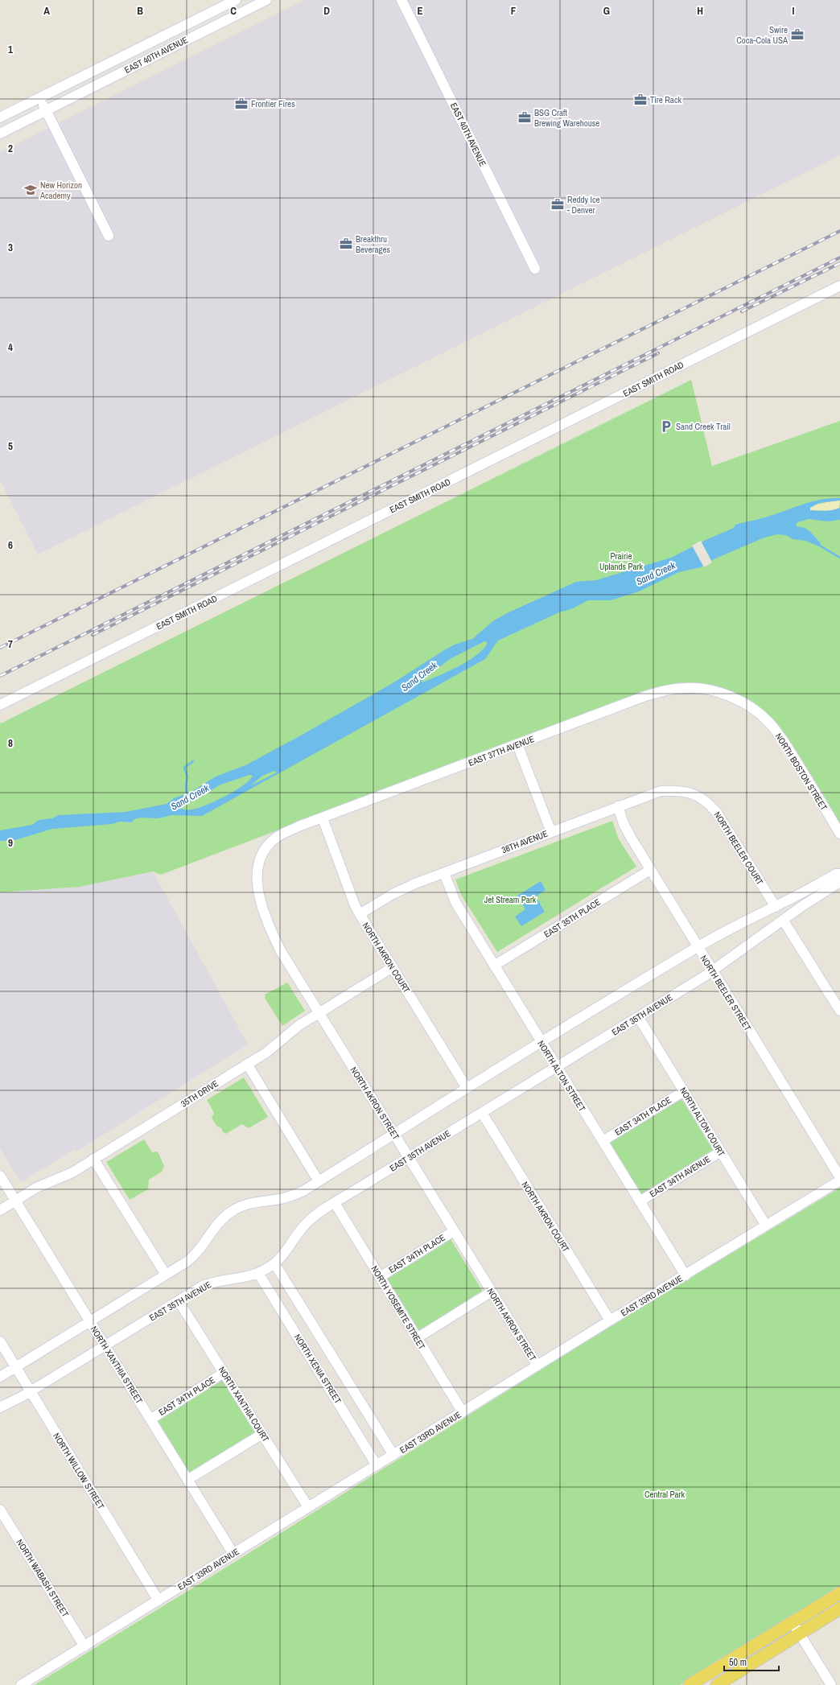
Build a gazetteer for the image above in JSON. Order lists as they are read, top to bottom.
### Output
{
  "streets": {
    "street": [
      "EAST 40TH AVENUE",
      "EAST SMITH ROAD",
      "EAST 37TH AVENUE",
      "NORTH BOSTON STREET",
      "36TH AVENUE",
      "NORTH BEELER COURT",
      "EAST 35TH PLACE",
      "NORTH AKRON COURT",
      "NORTH BEELER STREET",
      "EAST 35TH AVENUE",
      "NORTH ALTON STREET",
      "35TH DRIVE",
      "NORTH AKRON STREET",
      "EAST 34TH PLACE",
      "NORTH ALTON COURT",
      "EAST 34TH AVENUE",
      "EAST 33RD AVENUE",
      "NORTH YOSEMITE STREET",
      "NORTH XANTHIA STREET",
      "NORTH XENIA STREET",
      "NORTH XANTHIA COURT",
      "NORTH WILLOW STREET",
      "NORTH WABASH STREET"
    ]
  },
  "crossings": [
    ["EAST 37TH AVENUE", "NORTH BOSTON STREET"],
    ["EAST 37TH AVENUE", "NORTH AKRON COURT"],
    ["EAST 37TH AVENUE", "NORTH AKRON STREET"],
    ["36TH AVENUE", "NORTH BEELER COURT"],
    ["36TH AVENUE", "NORTH AKRON COURT"],
    ["36TH AVENUE", "NORTH BEELER STREET"],
    ["36TH AVENUE", "NORTH ALTON STREET"],
    ["EAST 35TH PLACE", "NORTH BEELER STREET"],
    ["EAST 35TH PLACE", "NORTH ALTON STREET"],
    ["NORTH AKRON COURT", "EAST 35TH AVENUE"],
    ["NORTH AKRON COURT", "35TH DRIVE"],
    ["NORTH AKRON COURT", "EAST 33RD AVENUE"],
    ["NORTH BEELER STREET", "EAST 35TH AVENUE"],
    ["EAST 35TH AVENUE", "NORTH ALTON STREET"],
    ["EAST 35TH AVENUE", "NORTH AKRON STREET"],
    ["EAST 35TH AVENUE", "NORTH ALTON COURT"],
    ["EAST 35TH AVENUE", "NORTH YOSEMITE STREET"],
    ["EAST 35TH AVENUE", "NORTH XANTHIA STREET"],
    ["EAST 35TH AVENUE", "NORTH XENIA STREET"],
    ["EAST 35TH AVENUE", "NORTH XANTHIA COURT"],
    ["EAST 35TH AVENUE", "NORTH WILLOW STREET"],
    ["NORTH ALTON STREET", "EAST 34TH PLACE"],
    ["NORTH ALTON STREET", "EAST 34TH AVENUE"],
    ["NORTH ALTON STREET", "EAST 33RD AVENUE"],
    ["35TH DRIVE", "NORTH AKRON STREET"],
    ["35TH DRIVE", "NORTH XANTHIA STREET"],
    ["NORTH AKRON STREET", "EAST 34TH PLACE"],
    ["NORTH AKRON STREET", "EAST 33RD AVENUE"],
    ["EAST 34TH PLACE", "NORTH ALTON COURT"],
    ["EAST 34TH PLACE", "NORTH YOSEMITE STREET"],
    ["EAST 34TH PLACE", "NORTH XANTHIA STREET"],
    ["EAST 34TH PLACE", "NORTH XANTHIA COURT"],
    ["NORTH ALTON COURT", "EAST 34TH AVENUE"],
    ["NORTH ALTON COURT", "EAST 33RD AVENUE"],
    ["EAST 33RD AVENUE", "NORTH YOSEMITE STREET"],
    ["EAST 33RD AVENUE", "NORTH XANTHIA STREET"],
    ["EAST 33RD AVENUE", "NORTH XENIA STREET"],
    ["EAST 33RD AVENUE", "NORTH XANTHIA COURT"],
    ["EAST 33RD AVENUE", "NORTH WILLOW STREET"],
    ["EAST 33RD AVENUE", "NORTH WABASH STREET"]
  ],
  "water": ["Sand Creek"],
  "parks": ["Prairie Uplands Park", "Jet Stream Park", "Central Park"],
  "places": {
    "office": [
      "Swire Coca-Cola USA",
      "Tire Rack",
      "Frontier Fires",
      "BSG Craft Brewing Warehouse",
      "Reddy Ice - Denver",
      "Breakthru Beverages"
    ],
    "school or university": ["New Horizon Academy"],
    "parking": ["Sand Creek Trail"]
  },
  "scale_bar": "50 m",
  "grid": {
    "columns": [
      "A",
      "B",
      "C",
      "D",
      "E",
      "F",
      "G",
      "H",
      "I"
    ],
    "rows": [
      "1",
      "2",
      "3",
      "4",
      "5",
      "6",
      "7",
      "8",
      "9"
    ]
  }
}
